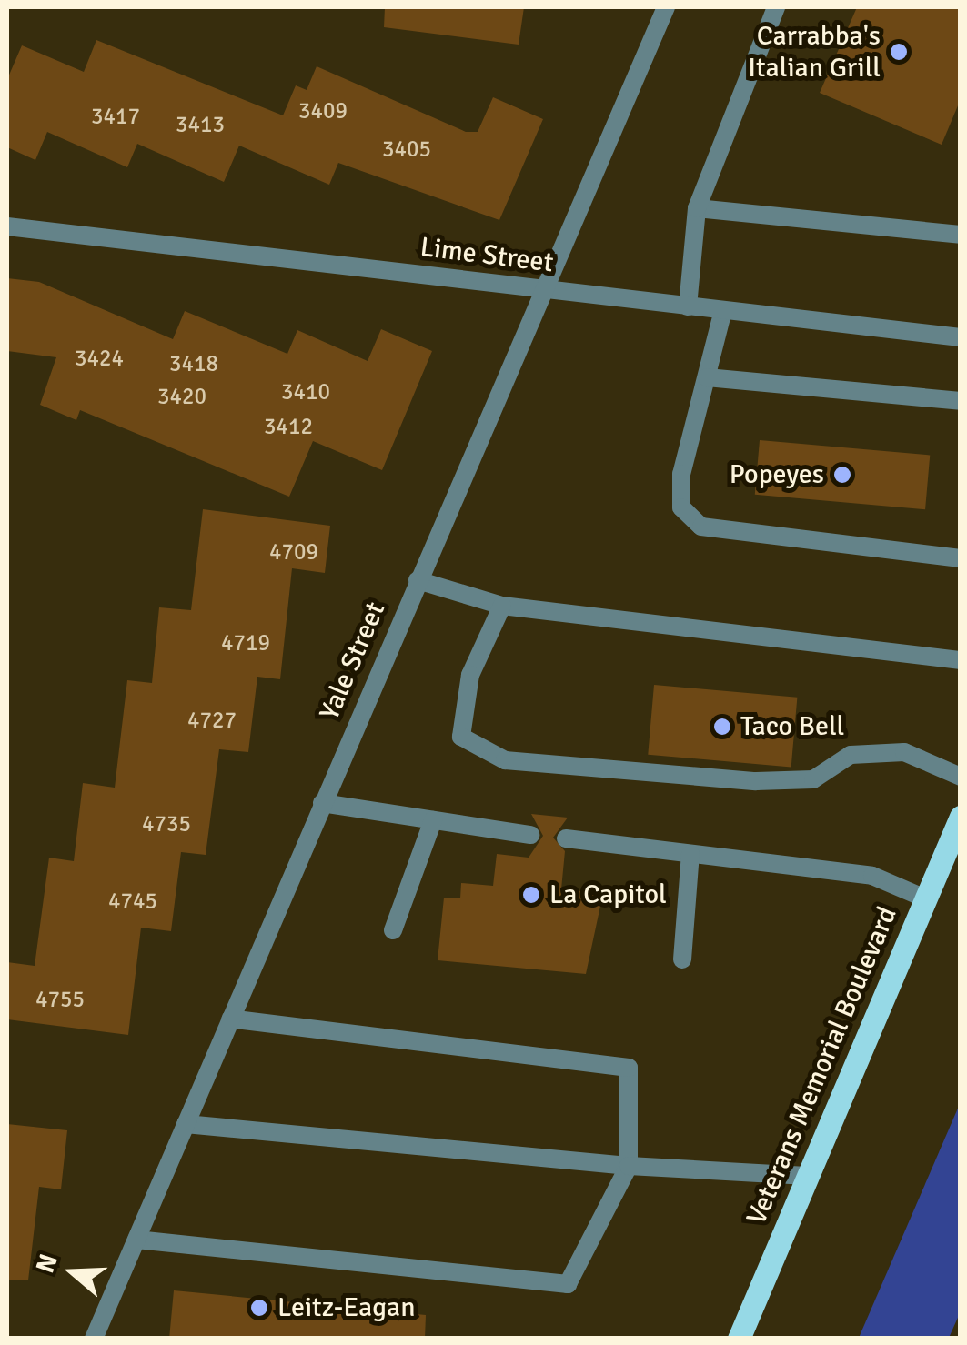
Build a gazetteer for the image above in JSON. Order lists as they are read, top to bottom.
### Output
{
  "streets": {
    "main road": ["Veterans Memorial Boulevard"],
    "street": ["Lime Street", "Yale Street"]
  },
  "crossings": [
    ["Lime Street", "Yale Street"]
  ],
  "places": [
    "Carrabba's Italian Grill",
    "Popeyes",
    "Taco Bell",
    "La Capitol",
    "Leitz-Eagan"
  ],
  "house_numbers": [
    "3409",
    "3417",
    "3413",
    "3405",
    "3424",
    "3418",
    "3410",
    "3420",
    "3412",
    "4709",
    "4719",
    "4727",
    "4735",
    "4745",
    "4755"
  ],
  "north": "left"
}
